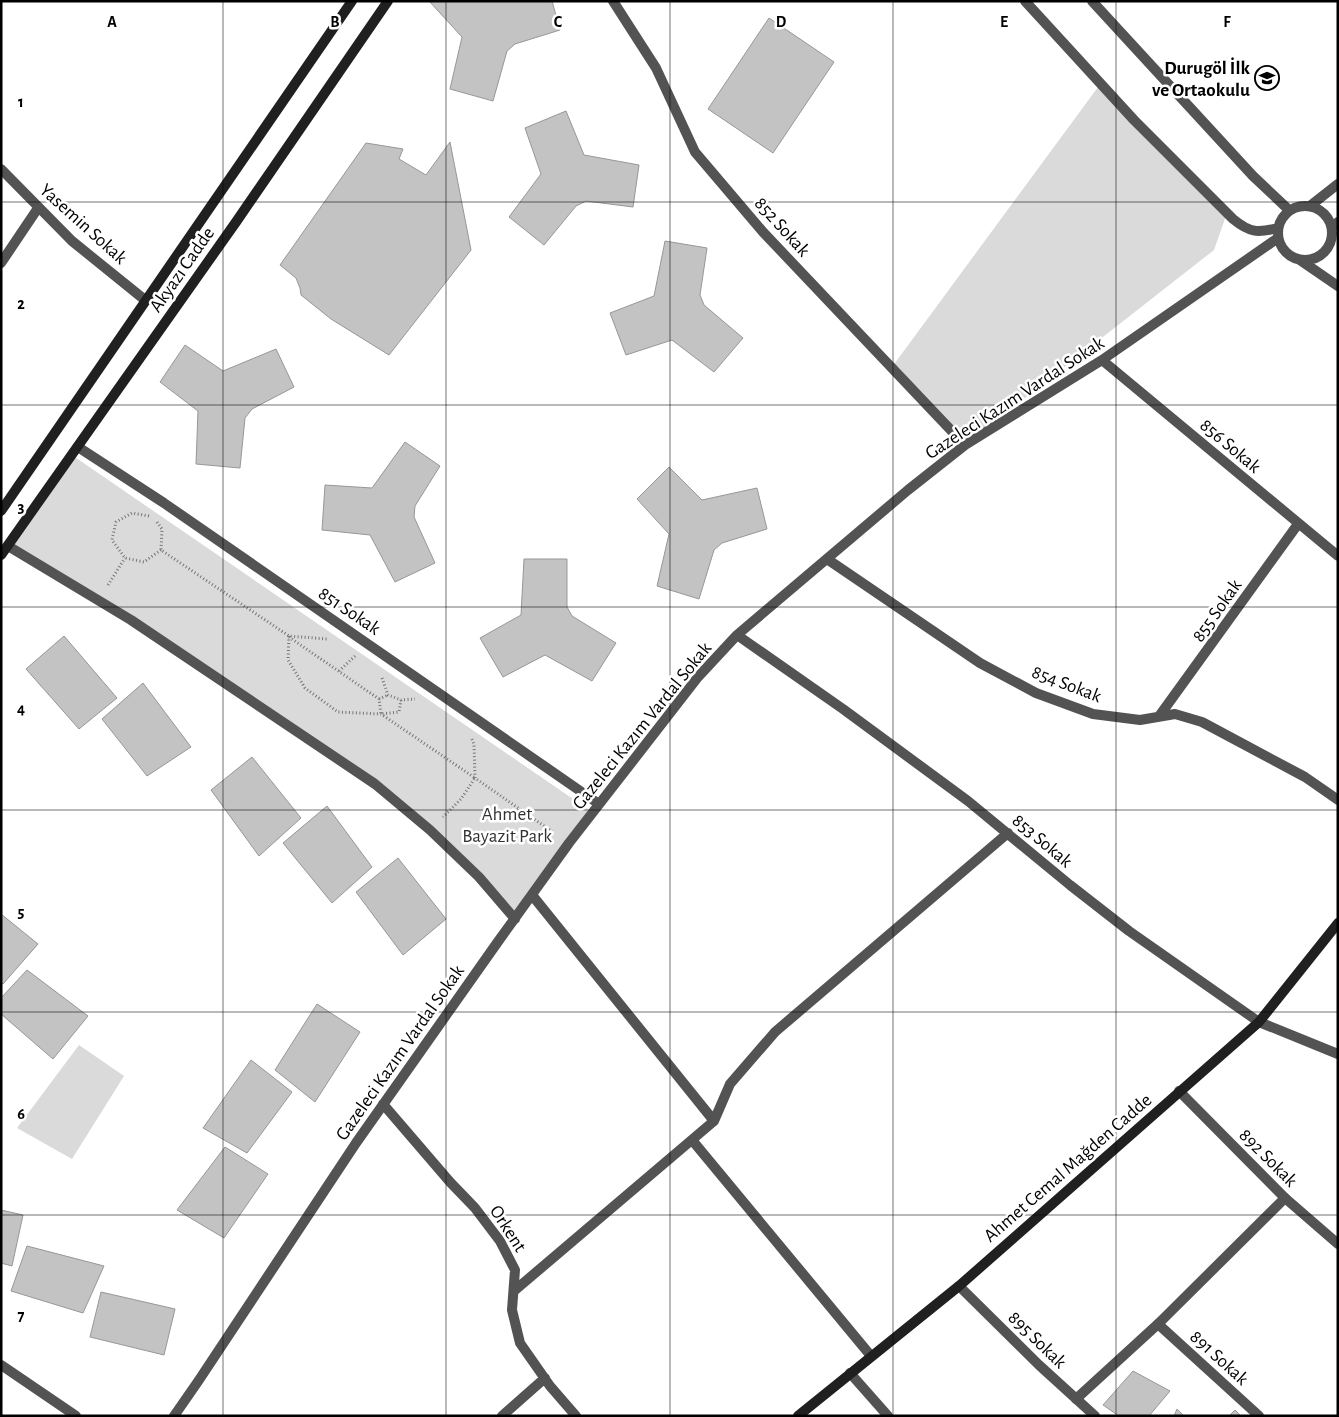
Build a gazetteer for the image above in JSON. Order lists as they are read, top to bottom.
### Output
{
  "streets": {
    "main road": ["Akyazı Cadde", "Ahmet Cemal Mağden Cadde"],
    "street": [
      "Yasemin Sokak",
      "852 Sokak",
      "Gazeleci Kazım Vardal Sokak",
      "856 Sokak",
      "851 Sokak",
      "855 Sokak",
      "854 Sokak",
      "853 Sokak",
      "892 Sokak",
      "Orkent",
      "895 Sokak",
      "891 Sokak"
    ]
  },
  "crossings": [
    ["Yasemin Sokak", "Akyazı Cadde"],
    ["852 Sokak", "Gazeleci Kazım Vardal Sokak"],
    ["Akyazı Cadde", "851 Sokak"],
    ["Gazeleci Kazım Vardal Sokak", "856 Sokak"],
    ["Gazeleci Kazım Vardal Sokak", "851 Sokak"],
    ["Gazeleci Kazım Vardal Sokak", "854 Sokak"],
    ["Gazeleci Kazım Vardal Sokak", "853 Sokak"],
    ["Gazeleci Kazım Vardal Sokak", "Orkent"],
    ["856 Sokak", "855 Sokak"],
    ["855 Sokak", "854 Sokak"],
    ["853 Sokak", "Ahmet Cemal Mağden Cadde"],
    ["892 Sokak", "Ahmet Cemal Mağden Cadde"],
    ["Ahmet Cemal Mağden Cadde", "895 Sokak"]
  ],
  "parks": ["Ahmet Bayazit Park"],
  "places": {
    "school or university": ["Durugöl İlk ve Ortaokulu"]
  },
  "grid": {
    "columns": [
      "A",
      "B",
      "C",
      "D",
      "E",
      "F"
    ],
    "rows": [
      "1",
      "2",
      "3",
      "4",
      "5",
      "6",
      "7"
    ]
  }
}
